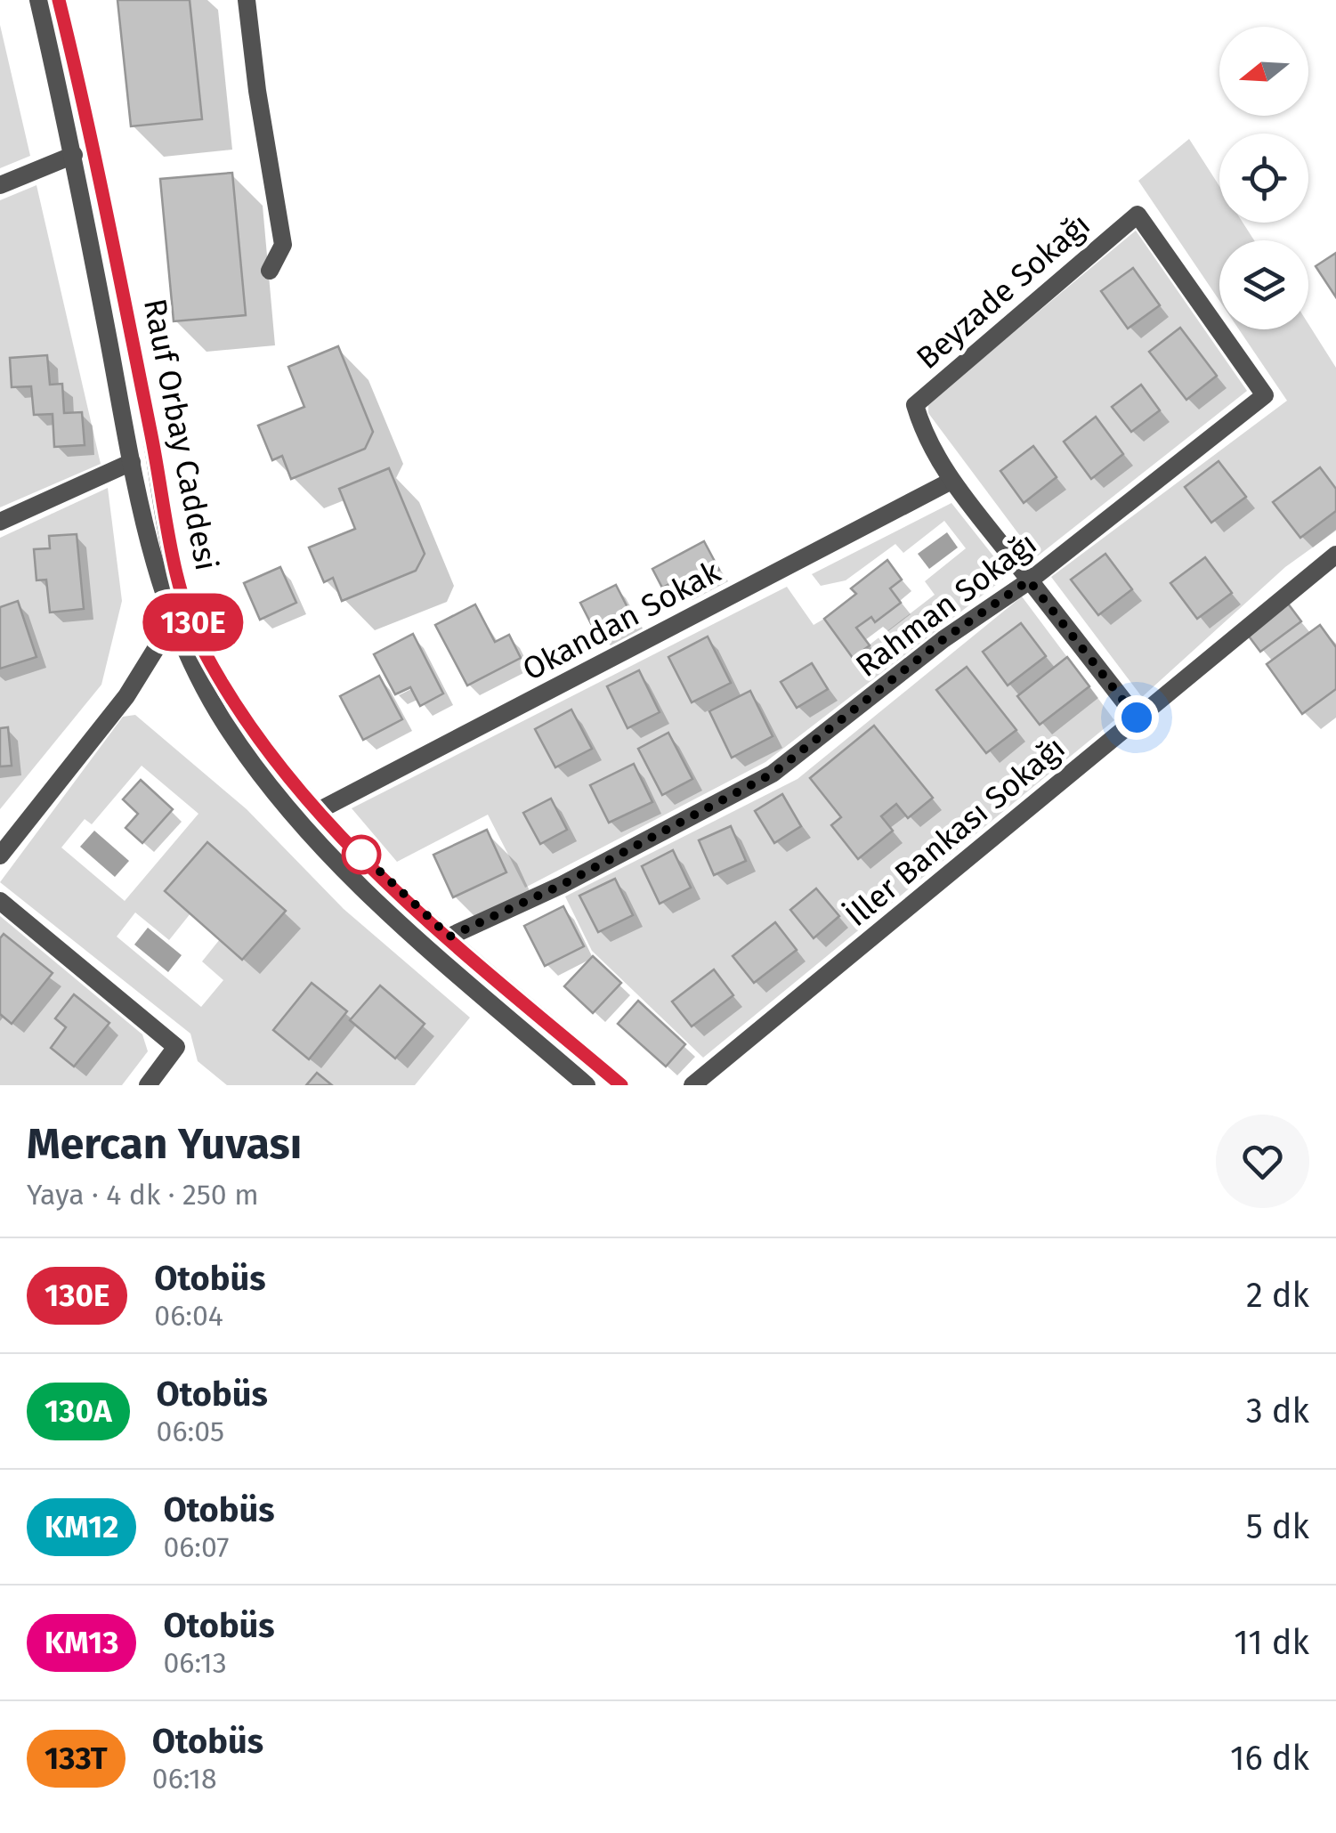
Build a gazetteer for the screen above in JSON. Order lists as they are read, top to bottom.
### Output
{
  "streets": {
    "street": [
      "Beyzade Sokağı",
      "Rauf Orbay Caddesi",
      "Rahman Sokağı",
      "Okandan Sokak",
      "İller Bankası Sokağı"
    ]
  },
  "crossings": [
    ["Beyzade Sokağı", "Rahman Sokağı"],
    ["Beyzade Sokağı", "Okandan Sokak"],
    ["Beyzade Sokağı", "İller Bankası Sokağı"],
    ["Rauf Orbay Caddesi", "Rahman Sokağı"],
    ["Rauf Orbay Caddesi", "Okandan Sokak"]
  ],
  "lines": ["bus line 130E"],
  "north": "left",
  "page": {
    "on_map": "130E",
    "heading": ["Mercan Yuvası", "Yaya · 4 dk · 250 m"],
    "list": [
      {
        "mark": "130E",
        "name": "Otobüs",
        "note": "06:04",
        "value": "2 dk"
      },
      {
        "mark": "130A",
        "name": "Otobüs",
        "note": "06:05",
        "value": "3 dk"
      },
      {
        "mark": "KM12",
        "name": "Otobüs",
        "note": "06:07",
        "value": "5 dk"
      },
      {
        "mark": "KM13",
        "name": "Otobüs",
        "note": "06:13",
        "value": "11 dk"
      },
      {
        "mark": "133T",
        "name": "Otobüs",
        "note": "06:18",
        "value": "16 dk"
      }
    ]
  }
}
